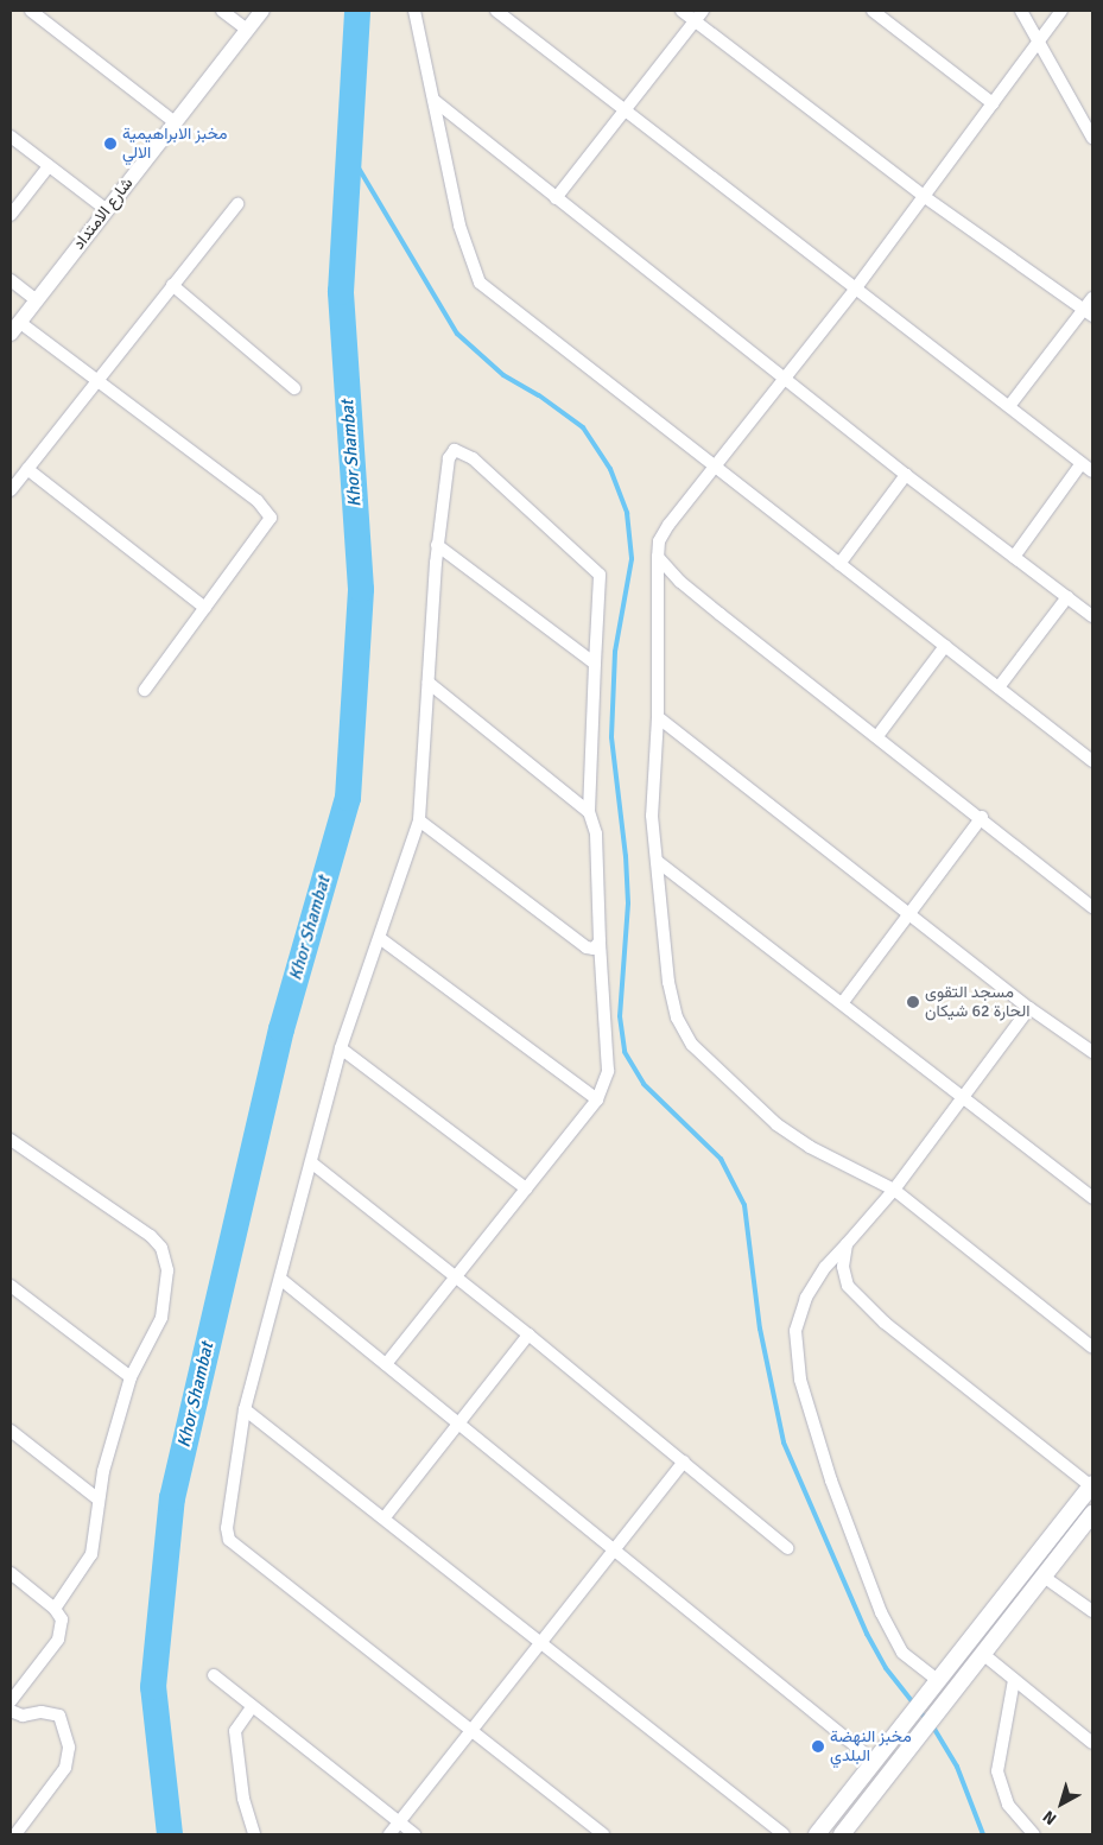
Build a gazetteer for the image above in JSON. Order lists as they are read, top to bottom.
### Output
{
  "streets": {
    "street": ["شارع الامتداد"]
  },
  "water": ["Khor Shambat"],
  "places": ["مخبز الابراهيمية الالي", "مسجد التقوى الحارة 62 شيكان", "مخبز النهضة البلدي"],
  "north": "bottom left"
}
